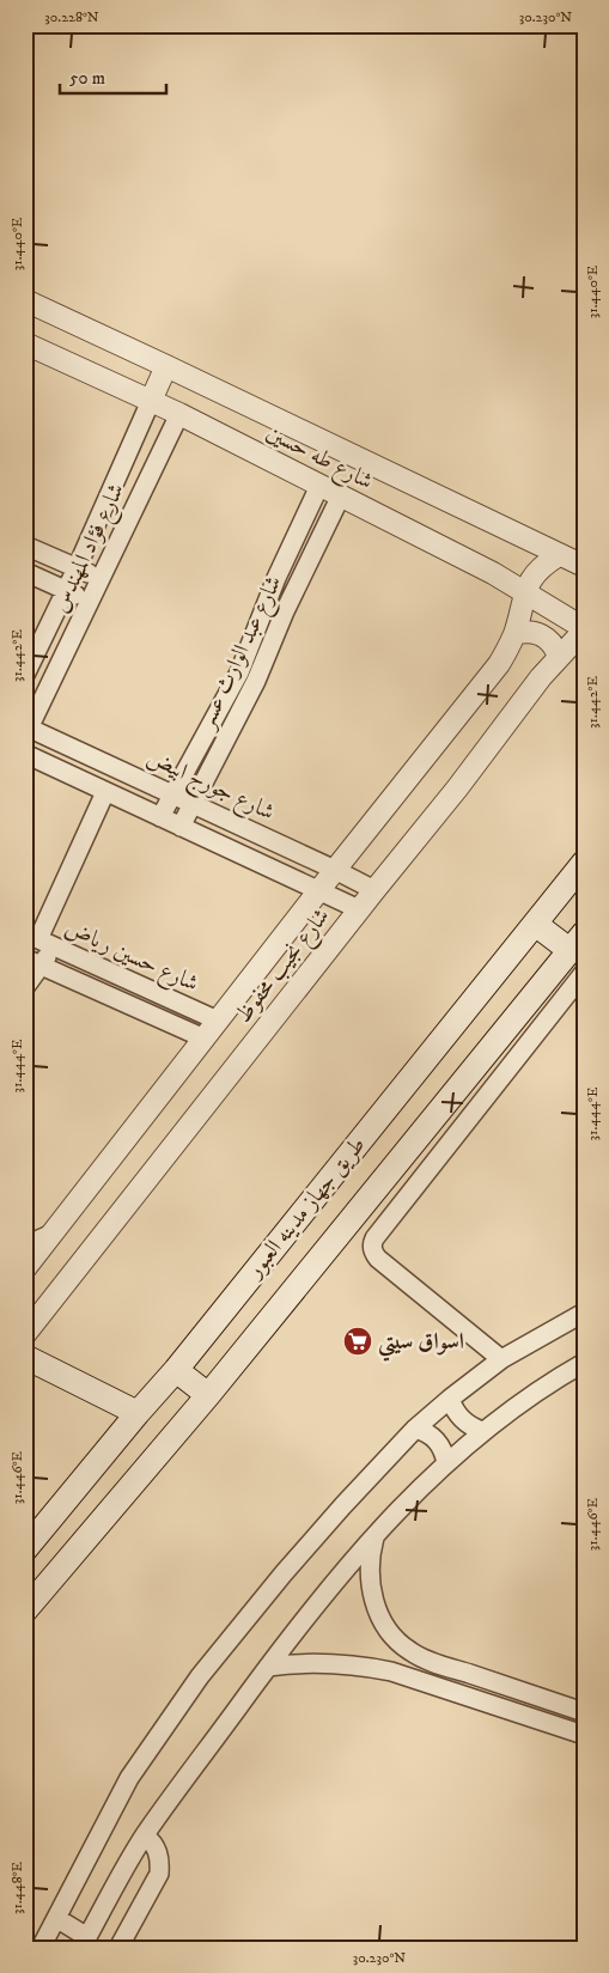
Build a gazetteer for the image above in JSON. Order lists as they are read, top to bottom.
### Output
{
  "streets": {
    "main road": ["طريق جهاز مدينه العبور"],
    "street": [
      "شارع طه حسين",
      "شارع فؤاد المهندس",
      "شارع عبد الوارث عسر",
      "شارع جورج ابيض",
      "شارع حسين رياض",
      "شارع نجيب محفوظ"
    ]
  },
  "crossings": [
    ["شارع طه حسين", "شارع فؤاد المهندس"],
    ["شارع طه حسين", "شارع عبد الوارث عسر"],
    ["شارع طه حسين", "شارع نجيب محفوظ"],
    ["شارع فؤاد المهندس", "شارع جورج ابيض"],
    ["شارع عبد الوارث عسر", "شارع جورج ابيض"],
    ["شارع جورج ابيض", "شارع نجيب محفوظ"],
    ["شارع حسين رياض", "شارع نجيب محفوظ"]
  ],
  "places": {
    "supermarket": ["اسواق سيتي"]
  },
  "scale_bar": "50 m",
  "coordinates": [
    "30.228°N",
    "30.230°N",
    "31.440°E",
    "31.442°E",
    "31.444°E",
    "31.446°E",
    "31.448°E"
  ]
}
